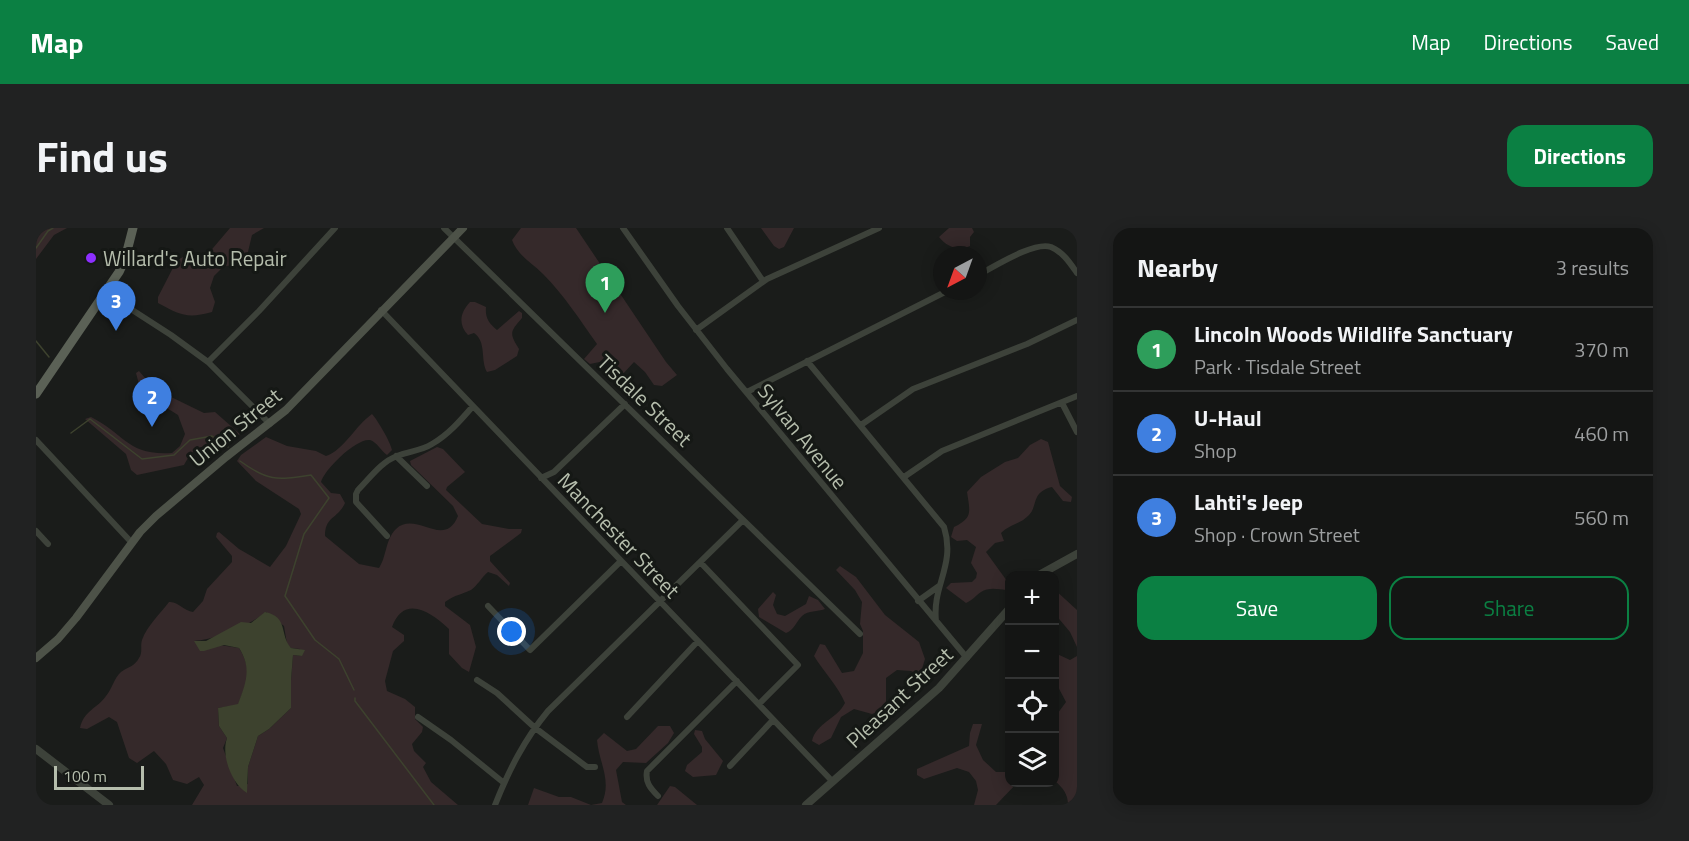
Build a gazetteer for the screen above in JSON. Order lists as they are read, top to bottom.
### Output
{
  "streets": {
    "main road": ["Union Street"],
    "street": [
      "Tisdale Street",
      "Sylvan Avenue",
      "Manchester Street",
      "Pleasant Street"
    ]
  },
  "crossings": [
    ["Tisdale Street", "Union Street"],
    ["Union Street", "Manchester Street"],
    ["Sylvan Avenue", "Pleasant Street"],
    ["Manchester Street", "Pleasant Street"]
  ],
  "places": ["Willard's Auto Repair"],
  "scale_bar": "100 m",
  "north": "bottom left",
  "page": {
    "header": "Map",
    "nav": ["Map", "Directions", "Saved"],
    "title": "Find us",
    "buttons": [
      "Directions",
      ["Save", "Share"]
    ],
    "heading": ["Nearby", "3 results"],
    "pins": ["1", "3", "2"],
    "list": [
      {
        "mark": "1",
        "name": "Lincoln Woods Wildlife Sanctuary",
        "note": "Park · Tisdale Street",
        "value": "370 m"
      },
      {
        "mark": "2",
        "name": "U-Haul",
        "note": "Shop",
        "value": "460 m"
      },
      {
        "mark": "3",
        "name": "Lahti's Jeep",
        "note": "Shop · Crown Street",
        "value": "560 m"
      }
    ],
    "map_buttons": ["+", "−"],
    "scale": "100 m"
  }
}
